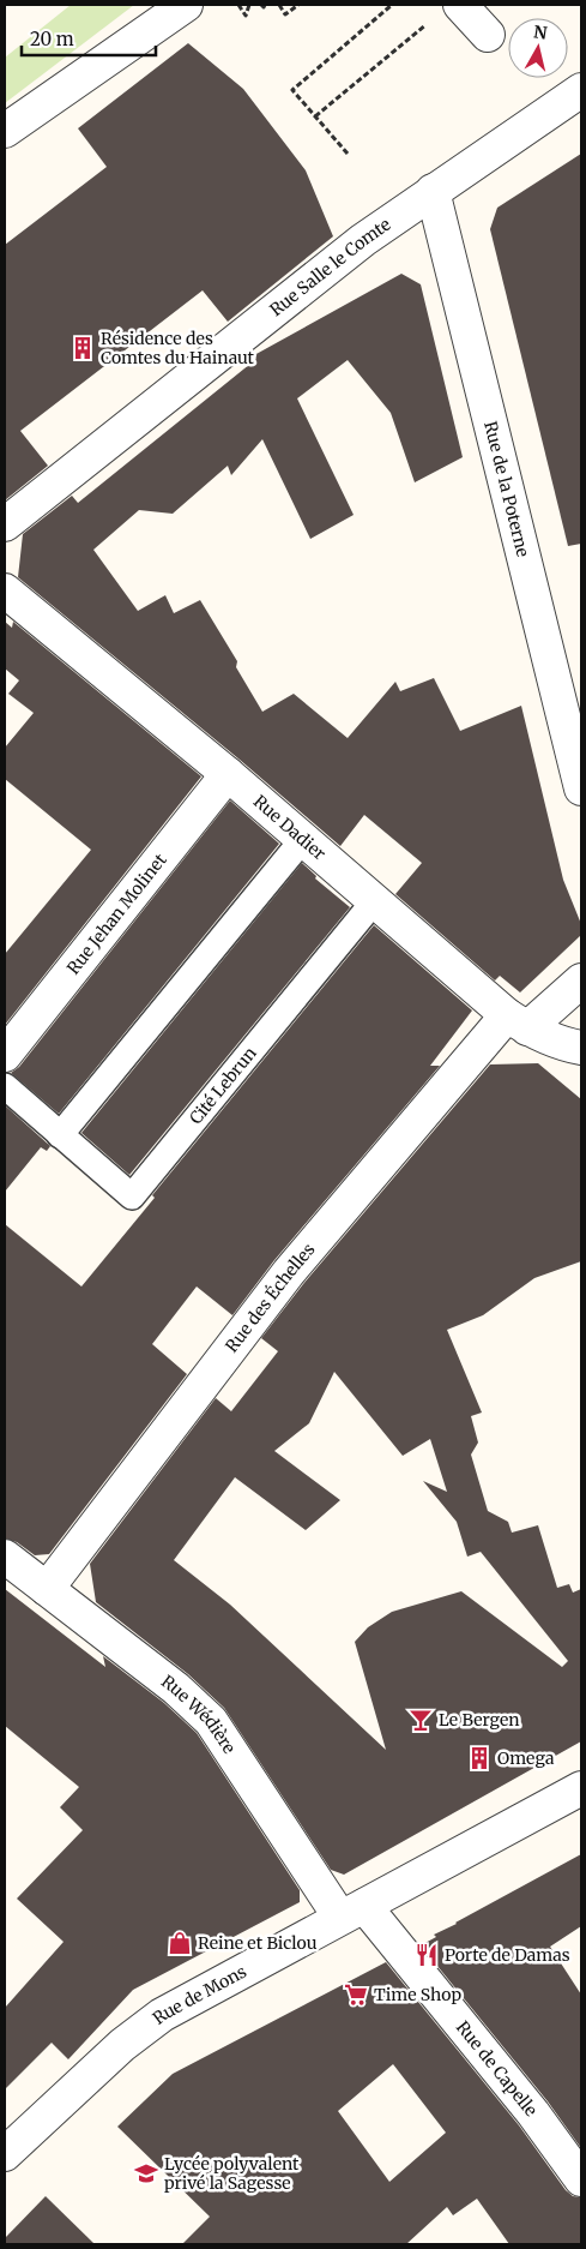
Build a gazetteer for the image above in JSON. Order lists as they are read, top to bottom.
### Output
{
  "streets": {
    "street": [
      "Rue Salle le Comte",
      "Rue de la Poterne",
      "Rue Dadier",
      "Rue Jehan Molinet",
      "Rue des Échelles",
      "Rue Wédière",
      "Rue de Mons",
      "Rue de Capelle"
    ],
    "lane": ["Cité Lebrun"]
  },
  "crossings": [
    ["Rue Salle le Comte", "Rue de la Poterne"],
    ["Rue Dadier", "Rue Jehan Molinet"],
    ["Rue Dadier", "Cité Lebrun"],
    ["Rue Dadier", "Rue des Échelles"],
    ["Rue des Échelles", "Rue Wédière"],
    ["Rue Wédière", "Rue de Mons"],
    ["Rue Wédière", "Rue de Capelle"],
    ["Rue de Mons", "Rue de Capelle"]
  ],
  "places": {
    "building": ["Résidence des Comtes du Hainaut", "Omega"],
    "bar": ["Le Bergen"],
    "shop": ["Reine et Biclou"],
    "restaurant": ["Porte de Damas"],
    "supermarket": ["Time Shop"],
    "school or university": ["Lycée polyvalent privé la Sagesse"]
  },
  "scale_bar": "20 m",
  "north": "top"
}
